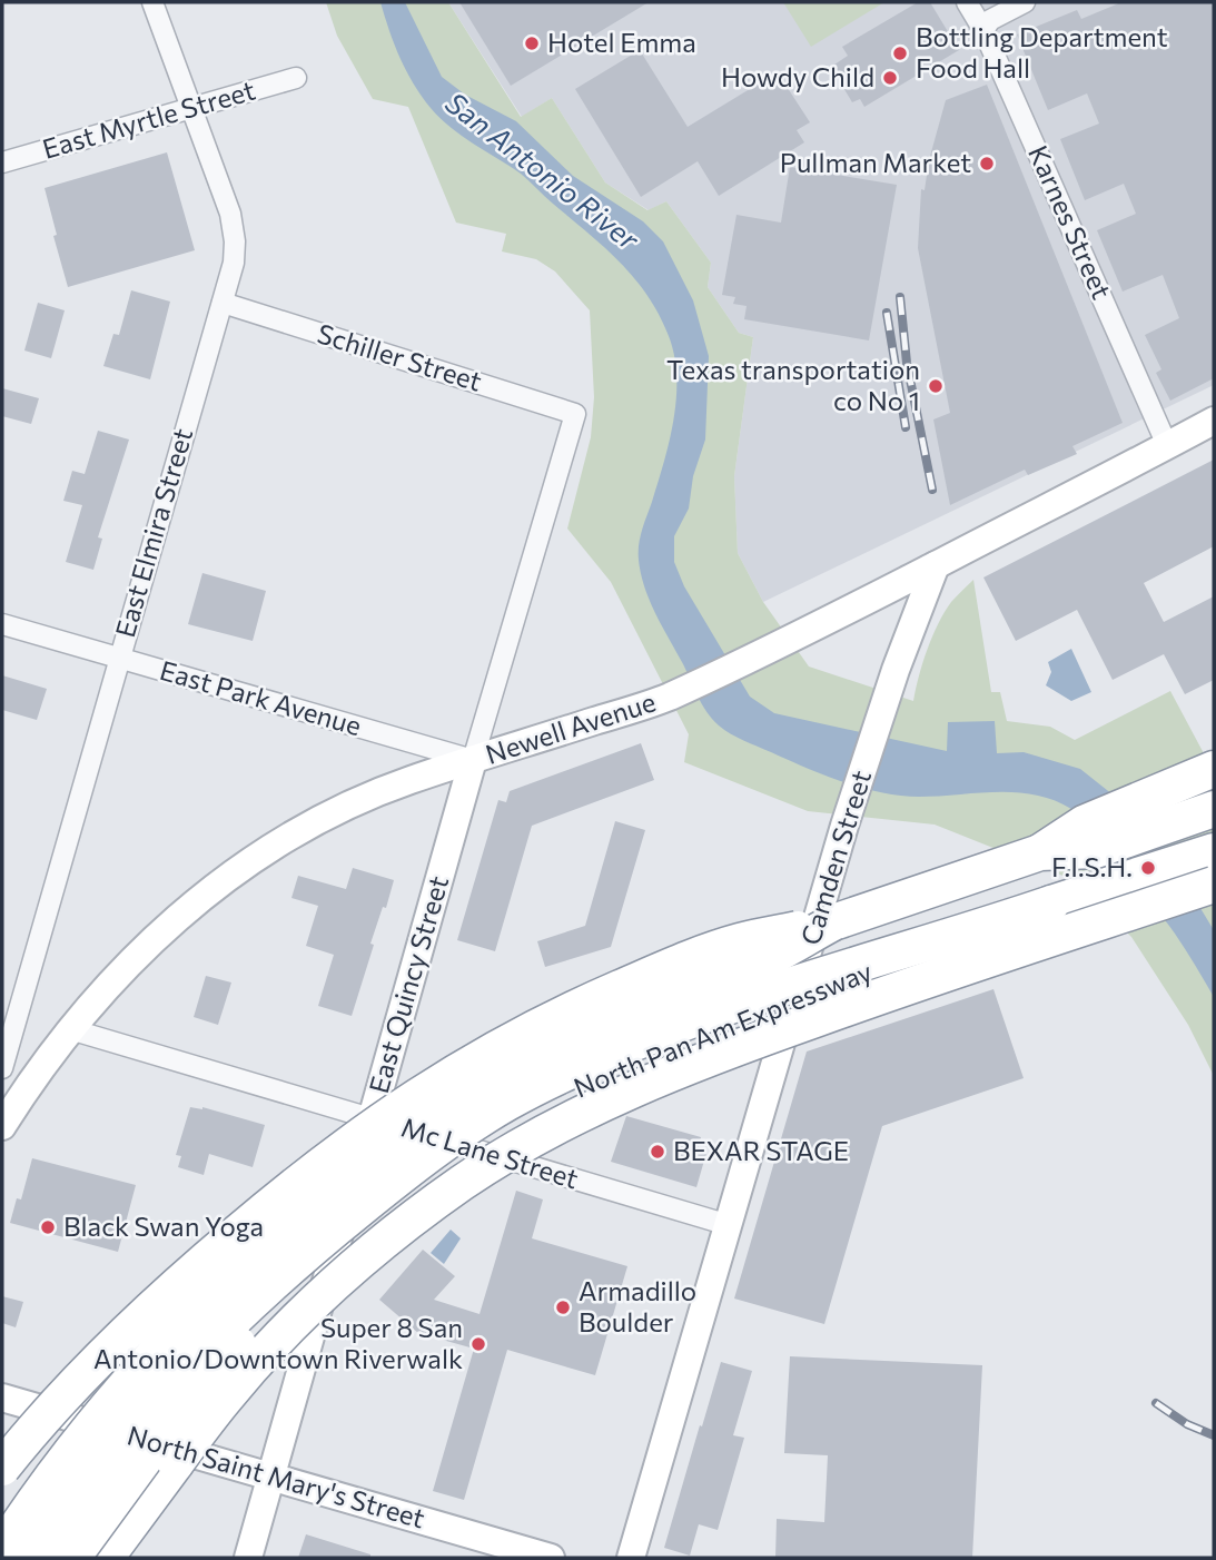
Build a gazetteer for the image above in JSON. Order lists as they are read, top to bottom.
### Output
{
  "streets": {
    "highway": ["North Pan Am Expressway"],
    "main road": [
      "Newell Avenue",
      "Camden Street",
      "East Quincy Street",
      "North Saint Mary's Street"
    ],
    "street": [
      "East Myrtle Street",
      "Karnes Street",
      "Schiller Street",
      "East Elmira Street",
      "East Park Avenue",
      "Mc Lane Street"
    ]
  },
  "crossings": [
    ["East Myrtle Street", "East Elmira Street"],
    ["Karnes Street", "Newell Avenue"],
    ["Schiller Street", "East Elmira Street"],
    ["Schiller Street", "East Quincy Street"],
    ["East Elmira Street", "East Park Avenue"],
    ["East Park Avenue", "Newell Avenue"],
    ["East Park Avenue", "East Quincy Street"],
    ["Newell Avenue", "Camden Street"],
    ["Newell Avenue", "East Quincy Street"],
    ["Newell Avenue", "Mc Lane Street"],
    ["Camden Street", "Mc Lane Street"],
    ["East Quincy Street", "Mc Lane Street"],
    ["East Quincy Street", "North Saint Mary's Street"]
  ],
  "water": ["San Antonio River"],
  "places": [
    "Hotel Emma",
    "Bottling Department Food Hall",
    "Howdy Child",
    "Pullman Market",
    "Texas transportation co No 1",
    "F.I.S.H.",
    "BEXAR STAGE",
    "Black Swan Yoga",
    "Armadillo Boulder",
    "Super 8 San Antonio/Downtown Riverwalk"
  ]
}
